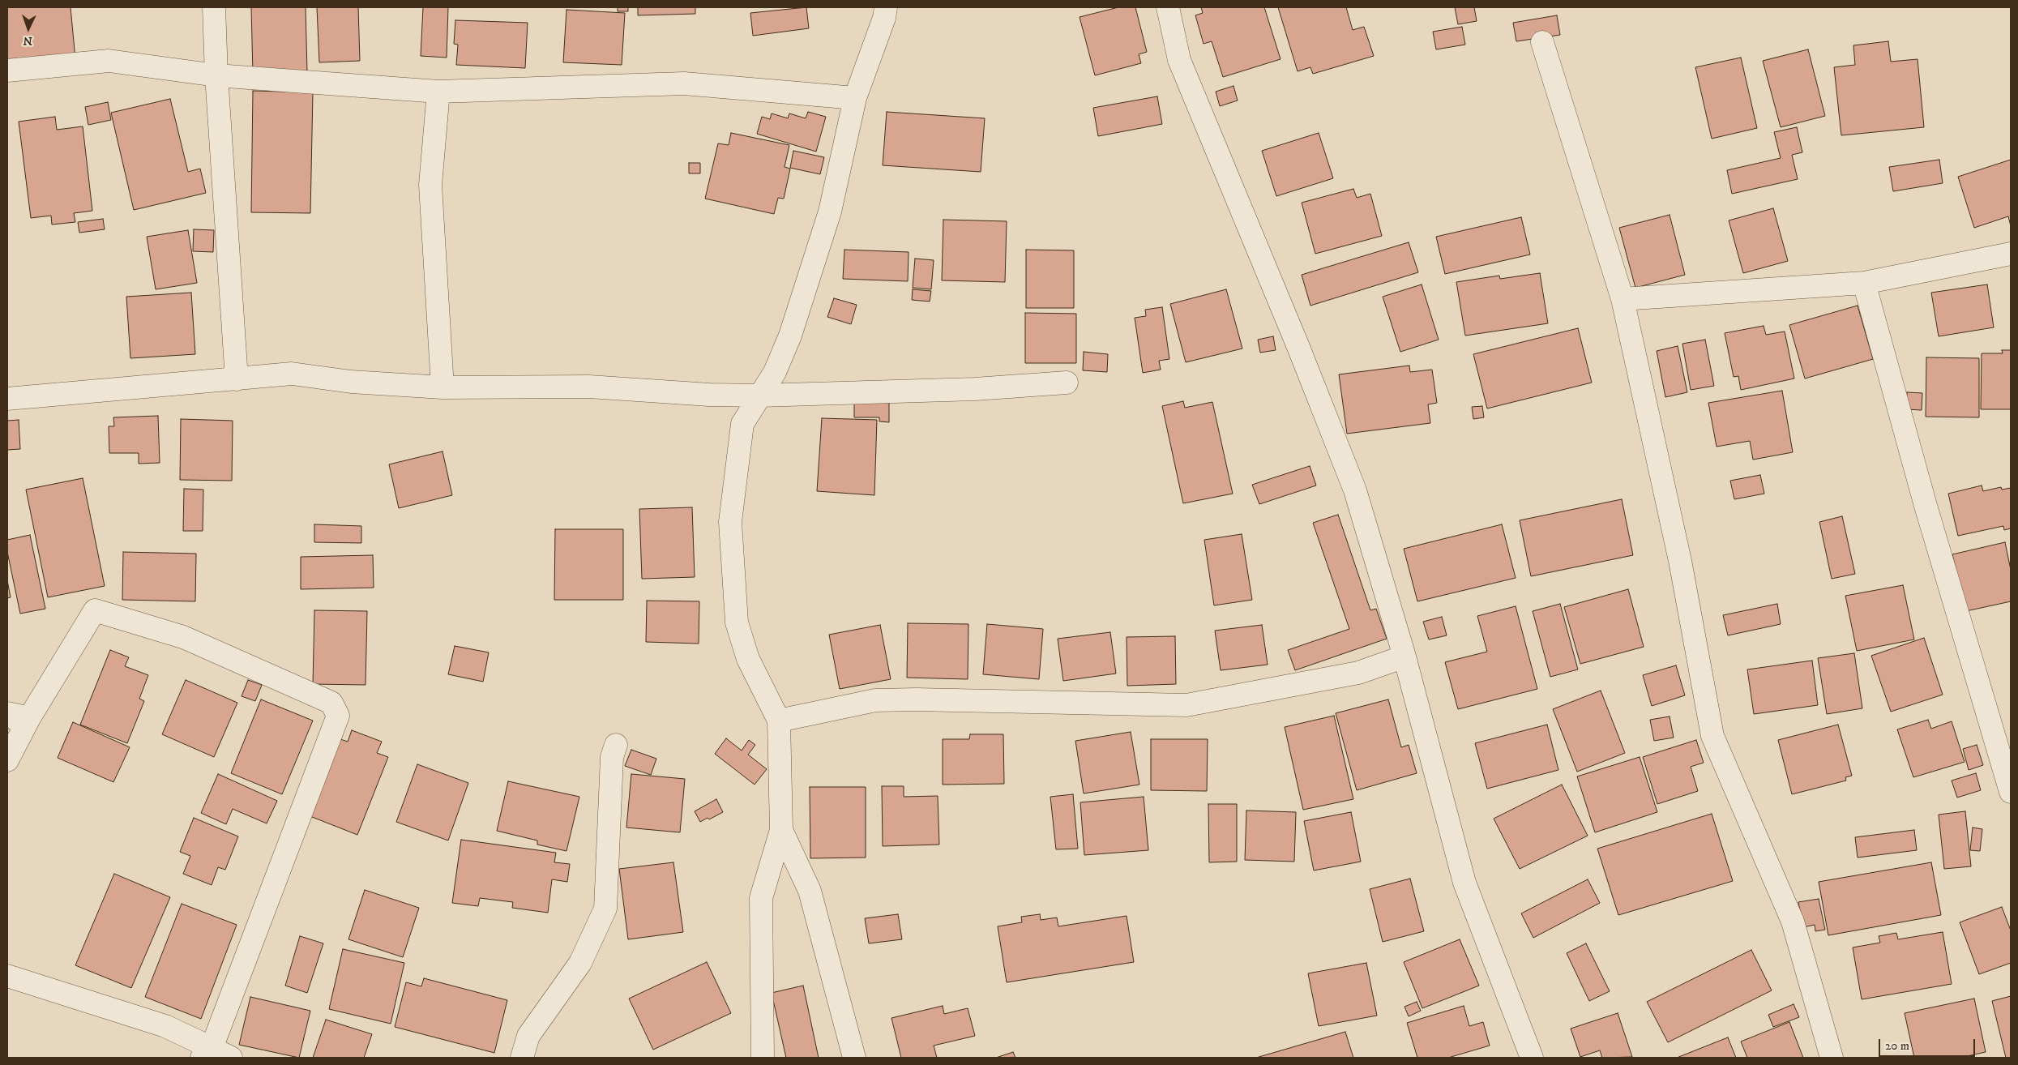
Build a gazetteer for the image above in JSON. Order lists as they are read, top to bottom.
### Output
{
  "scale_bar": "20 m",
  "north": "bottom"
}
